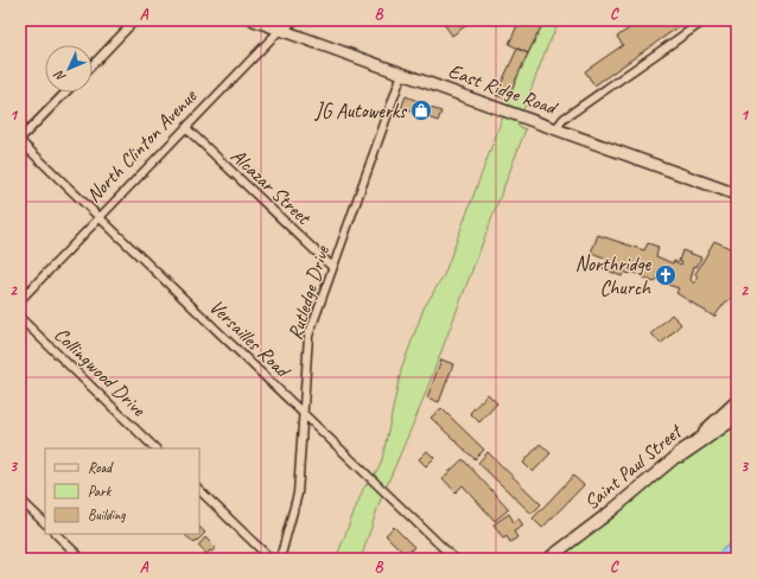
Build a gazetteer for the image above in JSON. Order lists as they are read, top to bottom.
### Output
{
  "streets": {
    "main road": ["East Ridge Road", "North Clinton Avenue", "Saint Paul Street"],
    "street": [
      "Alcazar Street",
      "Rutledge Drive",
      "Versailles Road",
      "Collingwood Drive"
    ]
  },
  "crossings": [
    ["East Ridge Road", "North Clinton Avenue"],
    ["East Ridge Road", "Rutledge Drive"],
    ["North Clinton Avenue", "Alcazar Street"],
    ["North Clinton Avenue", "Versailles Road"],
    ["Alcazar Street", "Rutledge Drive"],
    ["Rutledge Drive", "Versailles Road"]
  ],
  "places": {
    "shop": ["JG Autowerks"],
    "church": ["Northridge Church"]
  },
  "legend": ["Road", "Park", "Building"],
  "north": "bottom left",
  "grid": {
    "columns": ["A", "B", "C"],
    "rows": ["1", "2", "3"]
  }
}
